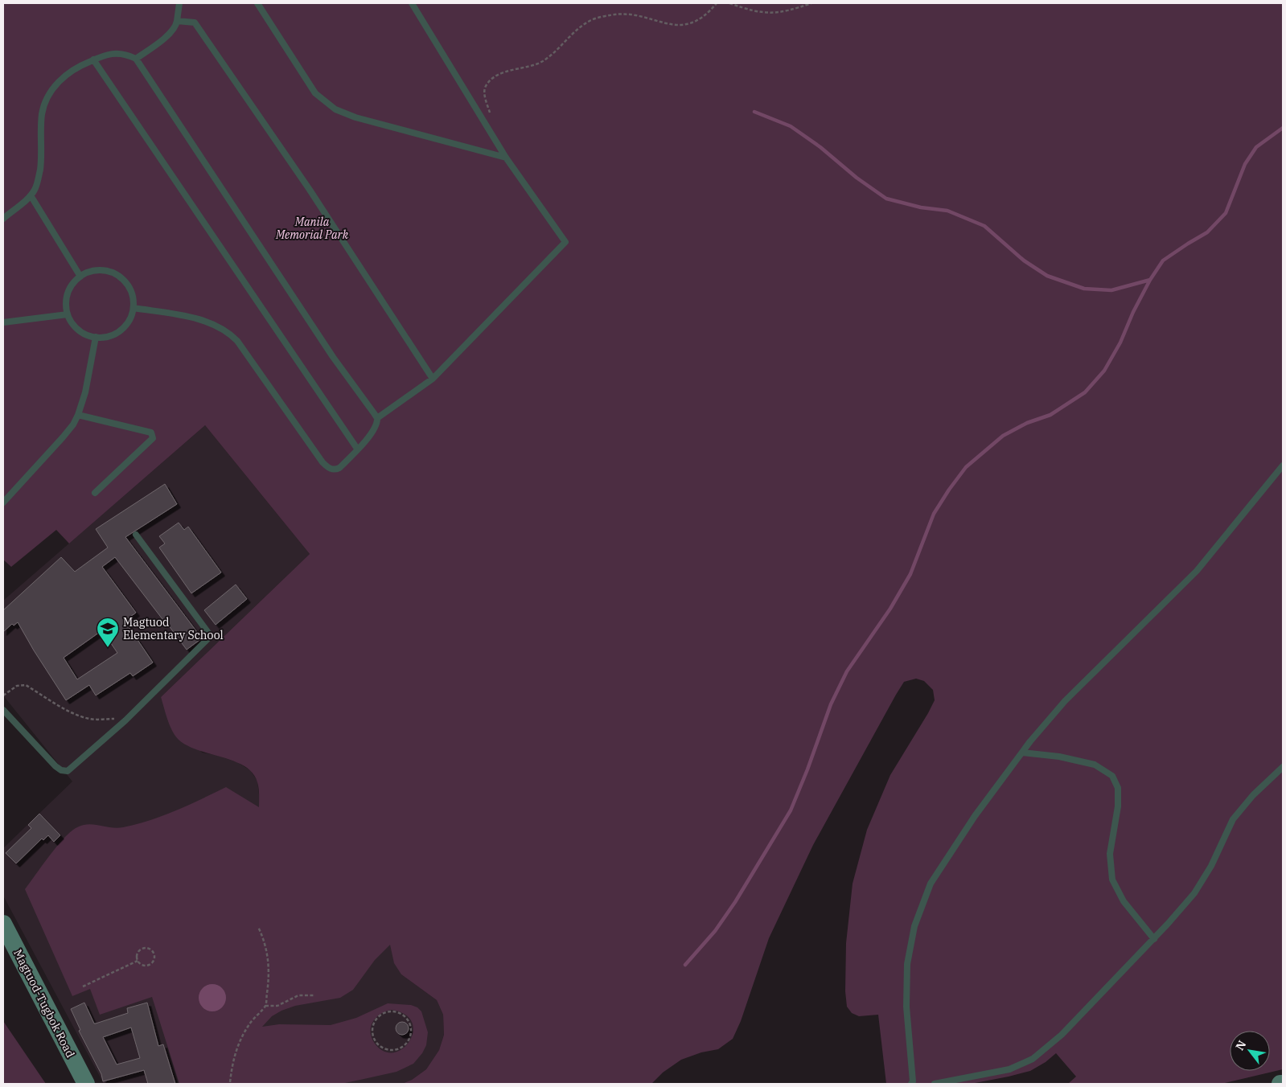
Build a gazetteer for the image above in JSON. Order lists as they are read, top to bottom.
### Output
{
  "streets": {
    "main road": ["Magtuod-Tugbok Road"]
  },
  "parks": ["Manila Memorial Park"],
  "places": {
    "school or university": ["Magtuod Elementary School"]
  },
  "north": "top left"
}
